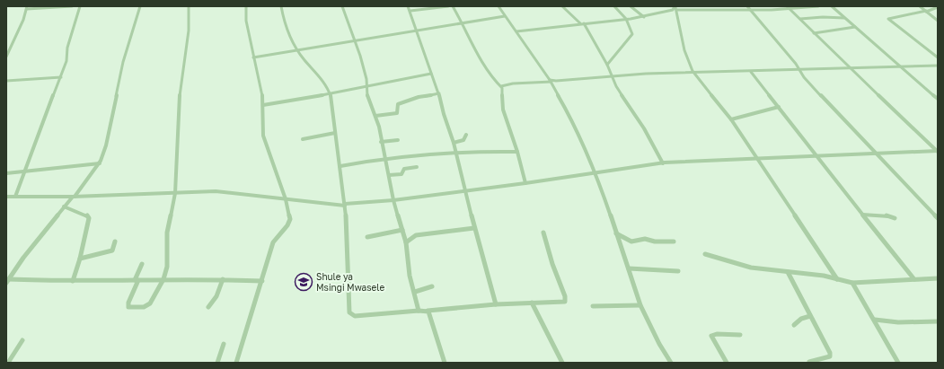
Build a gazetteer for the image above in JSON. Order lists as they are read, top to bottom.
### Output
{
  "places": {
    "school or university": ["Shule ya Msingi Mwasele"]
  }
}
